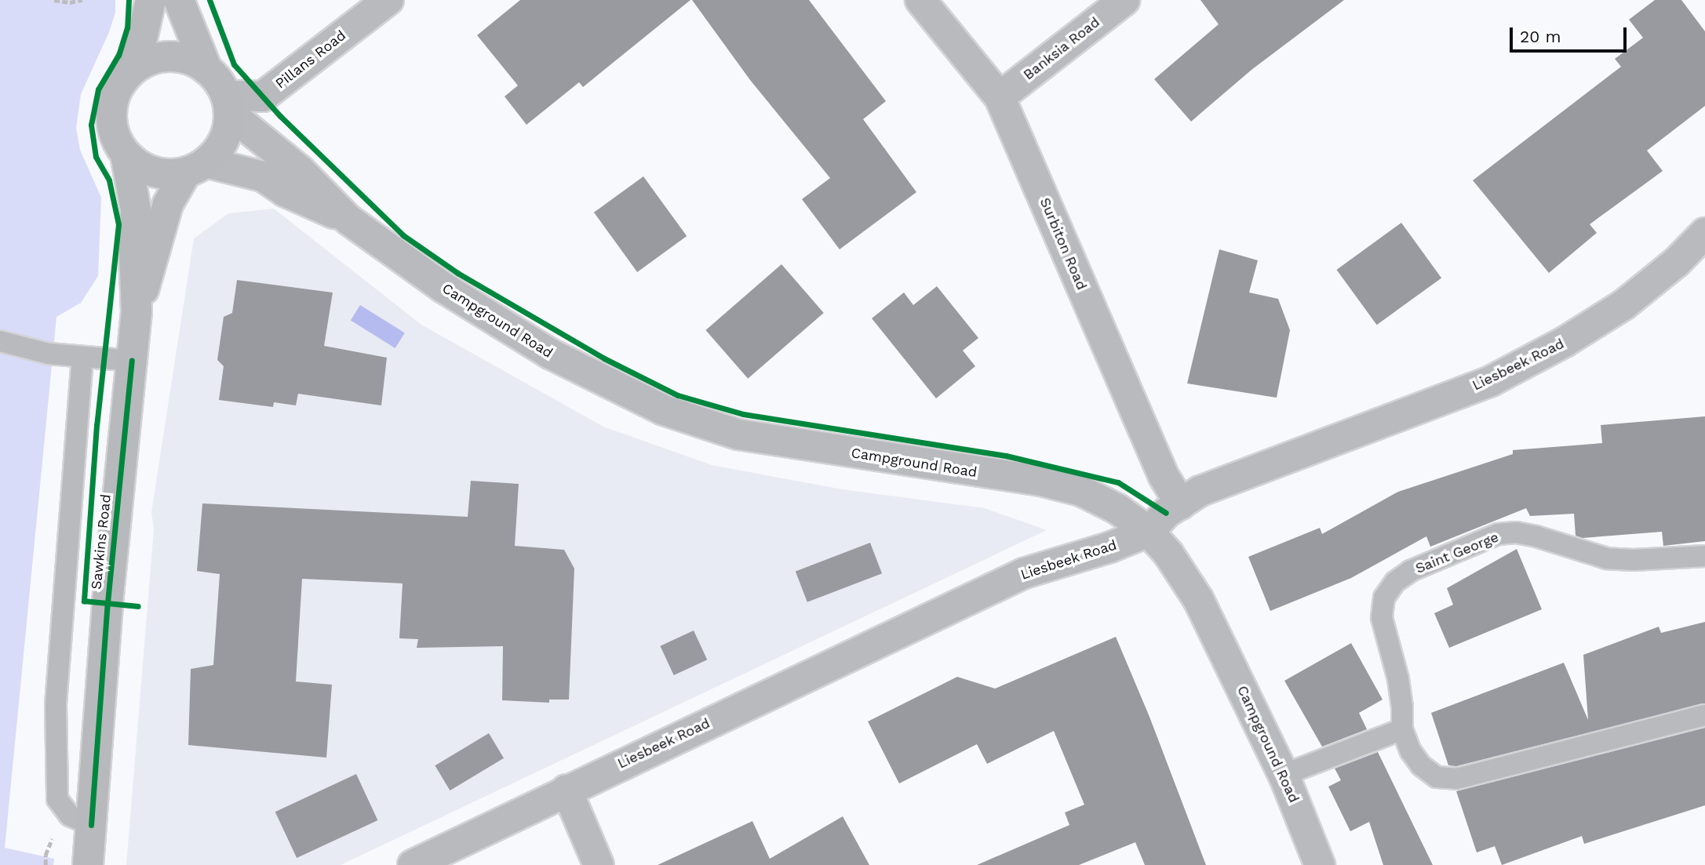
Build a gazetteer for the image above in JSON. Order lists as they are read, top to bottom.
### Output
{
  "streets": {
    "street": [
      "Banksia Road",
      "Pillans Road",
      "Surbiton Road",
      "Campground Road",
      "Liesbeek Road",
      "Sawkins Road"
    ],
    "lane": ["Saint George"]
  },
  "crossings": [
    ["Banksia Road", "Surbiton Road"],
    ["Pillans Road", "Campground Road"],
    ["Pillans Road", "Sawkins Road"],
    ["Surbiton Road", "Liesbeek Road"],
    ["Campground Road", "Liesbeek Road"],
    ["Campground Road", "Sawkins Road"]
  ],
  "scale_bar": "20 m"
}
